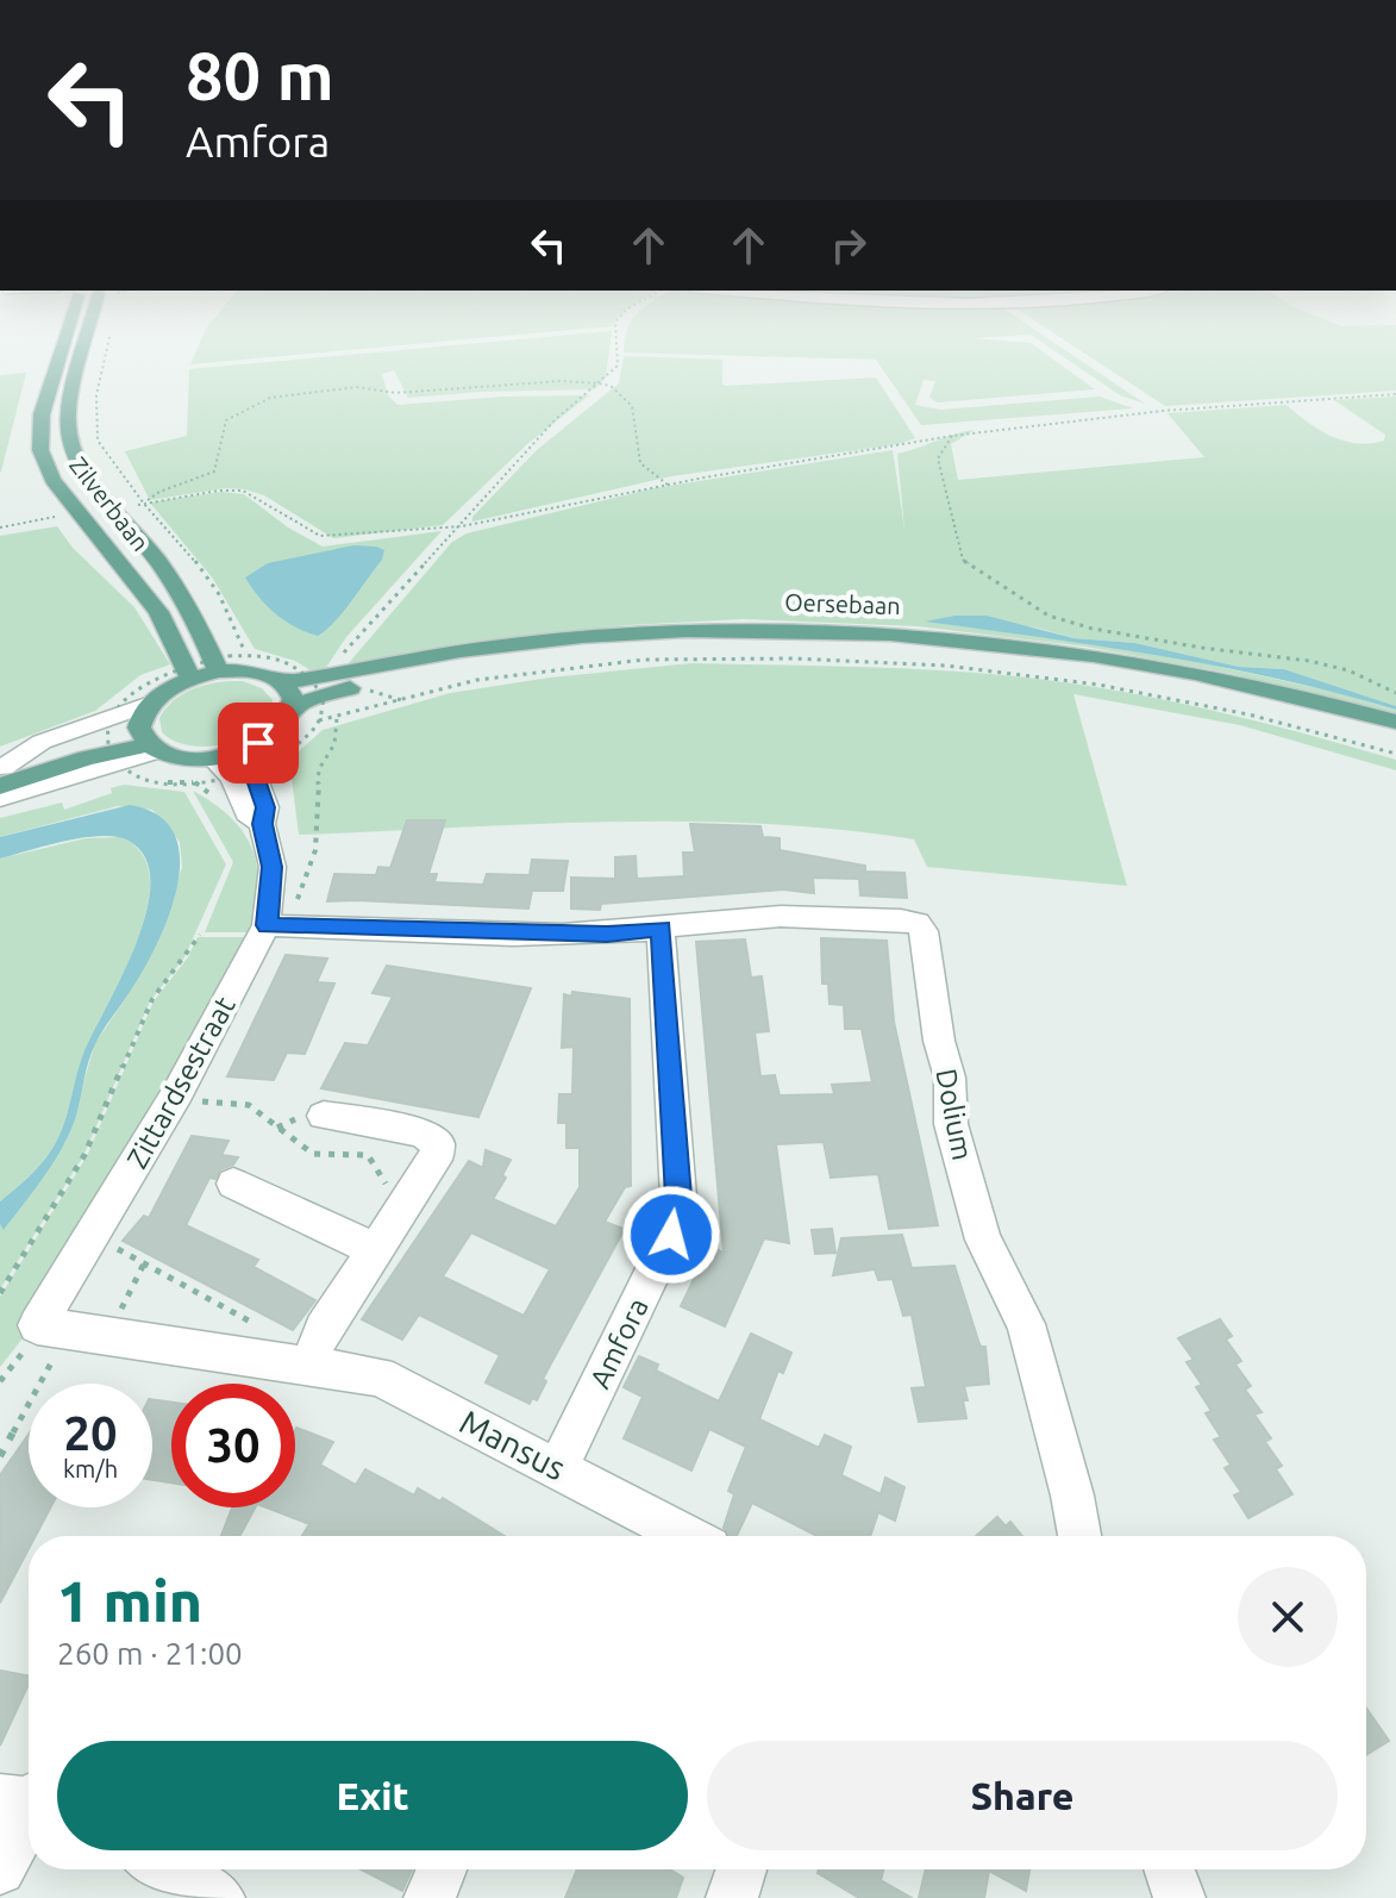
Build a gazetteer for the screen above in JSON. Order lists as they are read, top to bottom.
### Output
{
  "streets": {
    "main road": ["Zilverbaan", "Oersebaan"],
    "street": [
      "Zittardsestraat",
      "Dolium",
      "Amfora",
      "Mansus"
    ]
  },
  "crossings": [
    ["Zilverbaan", "Oersebaan"],
    ["Oersebaan", "Zittardsestraat"],
    ["Zittardsestraat", "Mansus"],
    ["Dolium", "Amfora"],
    ["Amfora", "Mansus"]
  ],
  "page": {
    "turn": ["80 m", "Amfora"],
    "speed": "20 km/h",
    "limit": "30",
    "heading": ["1 min", "260 m · 21:00"],
    "buttons": ["Exit", "Share"]
  }
}
